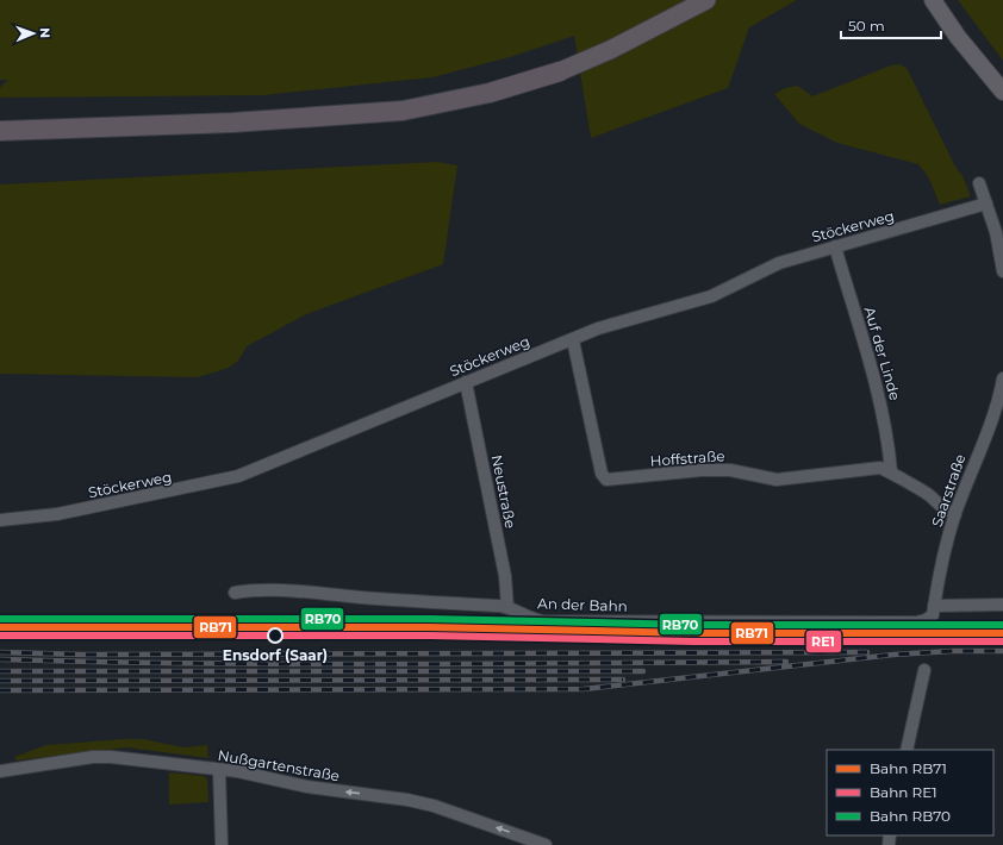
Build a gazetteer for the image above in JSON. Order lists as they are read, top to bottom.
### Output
{
  "streets": {
    "street": [
      "Stöckerweg",
      "Auf der Linde",
      "Hoffstraße",
      "Saarstraße",
      "Neustraße",
      "An der Bahn",
      "Nußgartenstraße"
    ]
  },
  "crossings": [
    ["Stöckerweg", "Auf der Linde"],
    ["Stöckerweg", "Hoffstraße"],
    ["Stöckerweg", "Neustraße"],
    ["Auf der Linde", "Hoffstraße"],
    ["Saarstraße", "An der Bahn"],
    ["Neustraße", "An der Bahn"]
  ],
  "one_way": ["Nußgartenstraße"],
  "places": ["Ensdorf (Saar)"],
  "lines": ["rail line RB70", "rail line RB71", "rail line RE1"],
  "legend": ["Bahn RB71", "Bahn RE1", "Bahn RB70"],
  "scale_bar": "50 m",
  "north": "right"
}
